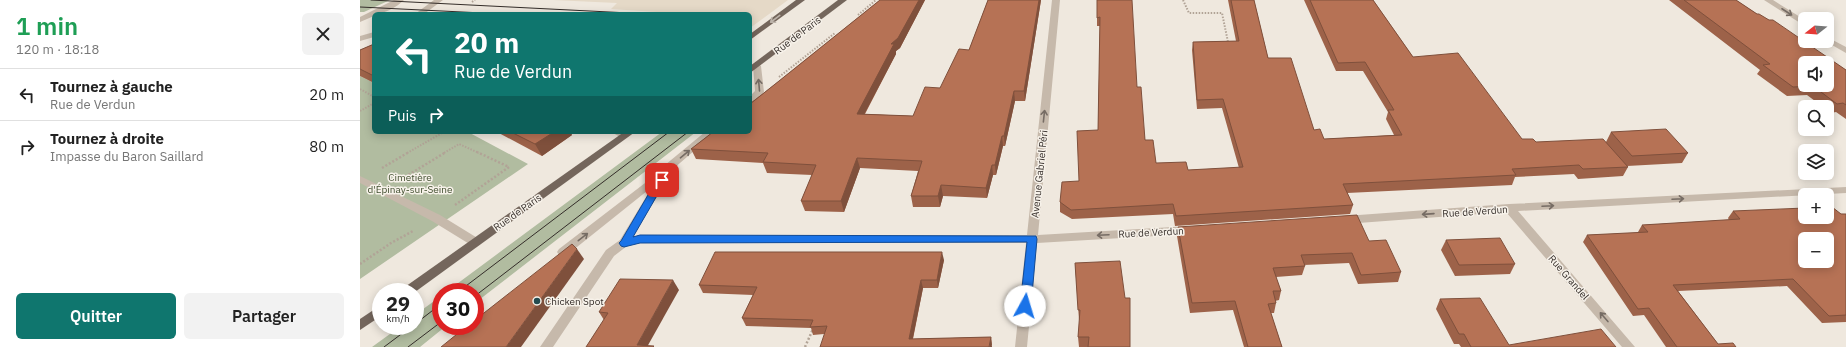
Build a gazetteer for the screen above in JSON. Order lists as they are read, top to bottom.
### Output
{
  "streets": {
    "main road": ["Rue de Paris"],
    "street": ["Avenue Gabriel Péri", "Rue de Verdun", "Rue Grandel"]
  },
  "crossings": [
    ["Avenue Gabriel Péri", "Rue de Verdun"],
    ["Rue de Verdun", "Rue Grandel"]
  ],
  "one_way": ["Avenue Gabriel Péri", "Rue Grandel"],
  "parks": ["Cimetière d'Épinay-sur-Seine"],
  "places": ["Chicken Spot"],
  "north": "left",
  "page": {
    "heading": ["1 min", "120 m · 18:18"],
    "map_buttons": ["+", "−"],
    "turn": ["20 m", "Rue de Verdun"],
    "list": [
      {
        "name": "Tournez à gauche",
        "note": "Rue de Verdun",
        "value": "20 m"
      },
      {
        "name": "Tournez à droite",
        "note": "Impasse du Baron Saillard",
        "value": "80 m"
      }
    ],
    "then": "Puis",
    "speed": "29 km/h",
    "limit": "30",
    "buttons": ["Quitter", "Partager"]
  }
}
